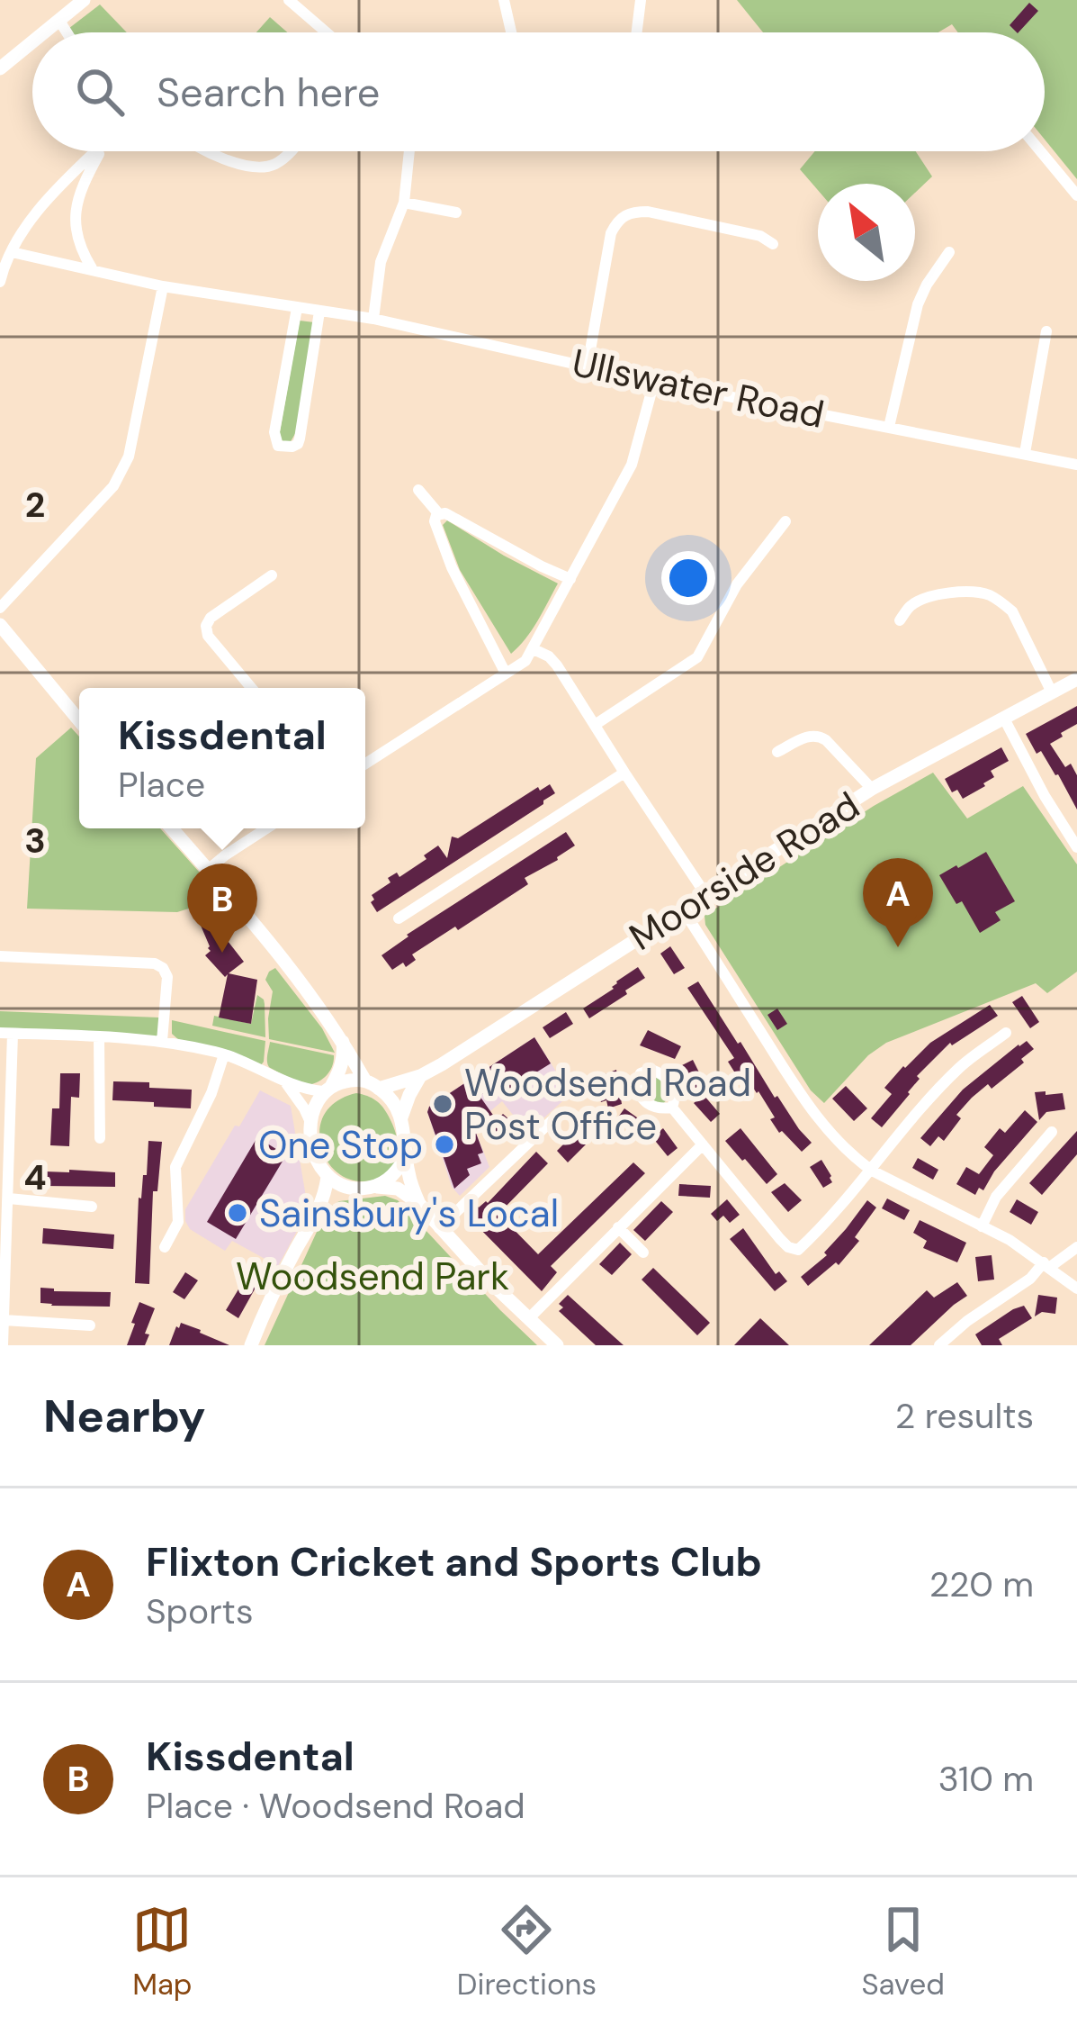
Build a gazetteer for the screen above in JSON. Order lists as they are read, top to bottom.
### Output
{
  "streets": {
    "street": ["Ullswater Road", "Moorside Road"]
  },
  "parks": ["Woodsend Park"],
  "places": ["Woodsend Road Post Office", "One Stop", "Sainsbury's Local"],
  "north": "top left",
  "page": {
    "search": "Search here",
    "popup": ["Kissdental", "Place"],
    "pins": ["A", "B"],
    "heading": ["Nearby", "2 results"],
    "list": [
      {
        "mark": "A",
        "name": "Flixton Cricket and Sports Club",
        "note": "Sports",
        "value": "220 m"
      },
      {
        "mark": "B",
        "name": "Kissdental",
        "note": "Place · Woodsend Road",
        "value": "310 m"
      }
    ],
    "nav": ["Map", "Directions", "Saved"]
  },
  "grid": {
    "rows": ["2", "3", "4"]
  }
}
